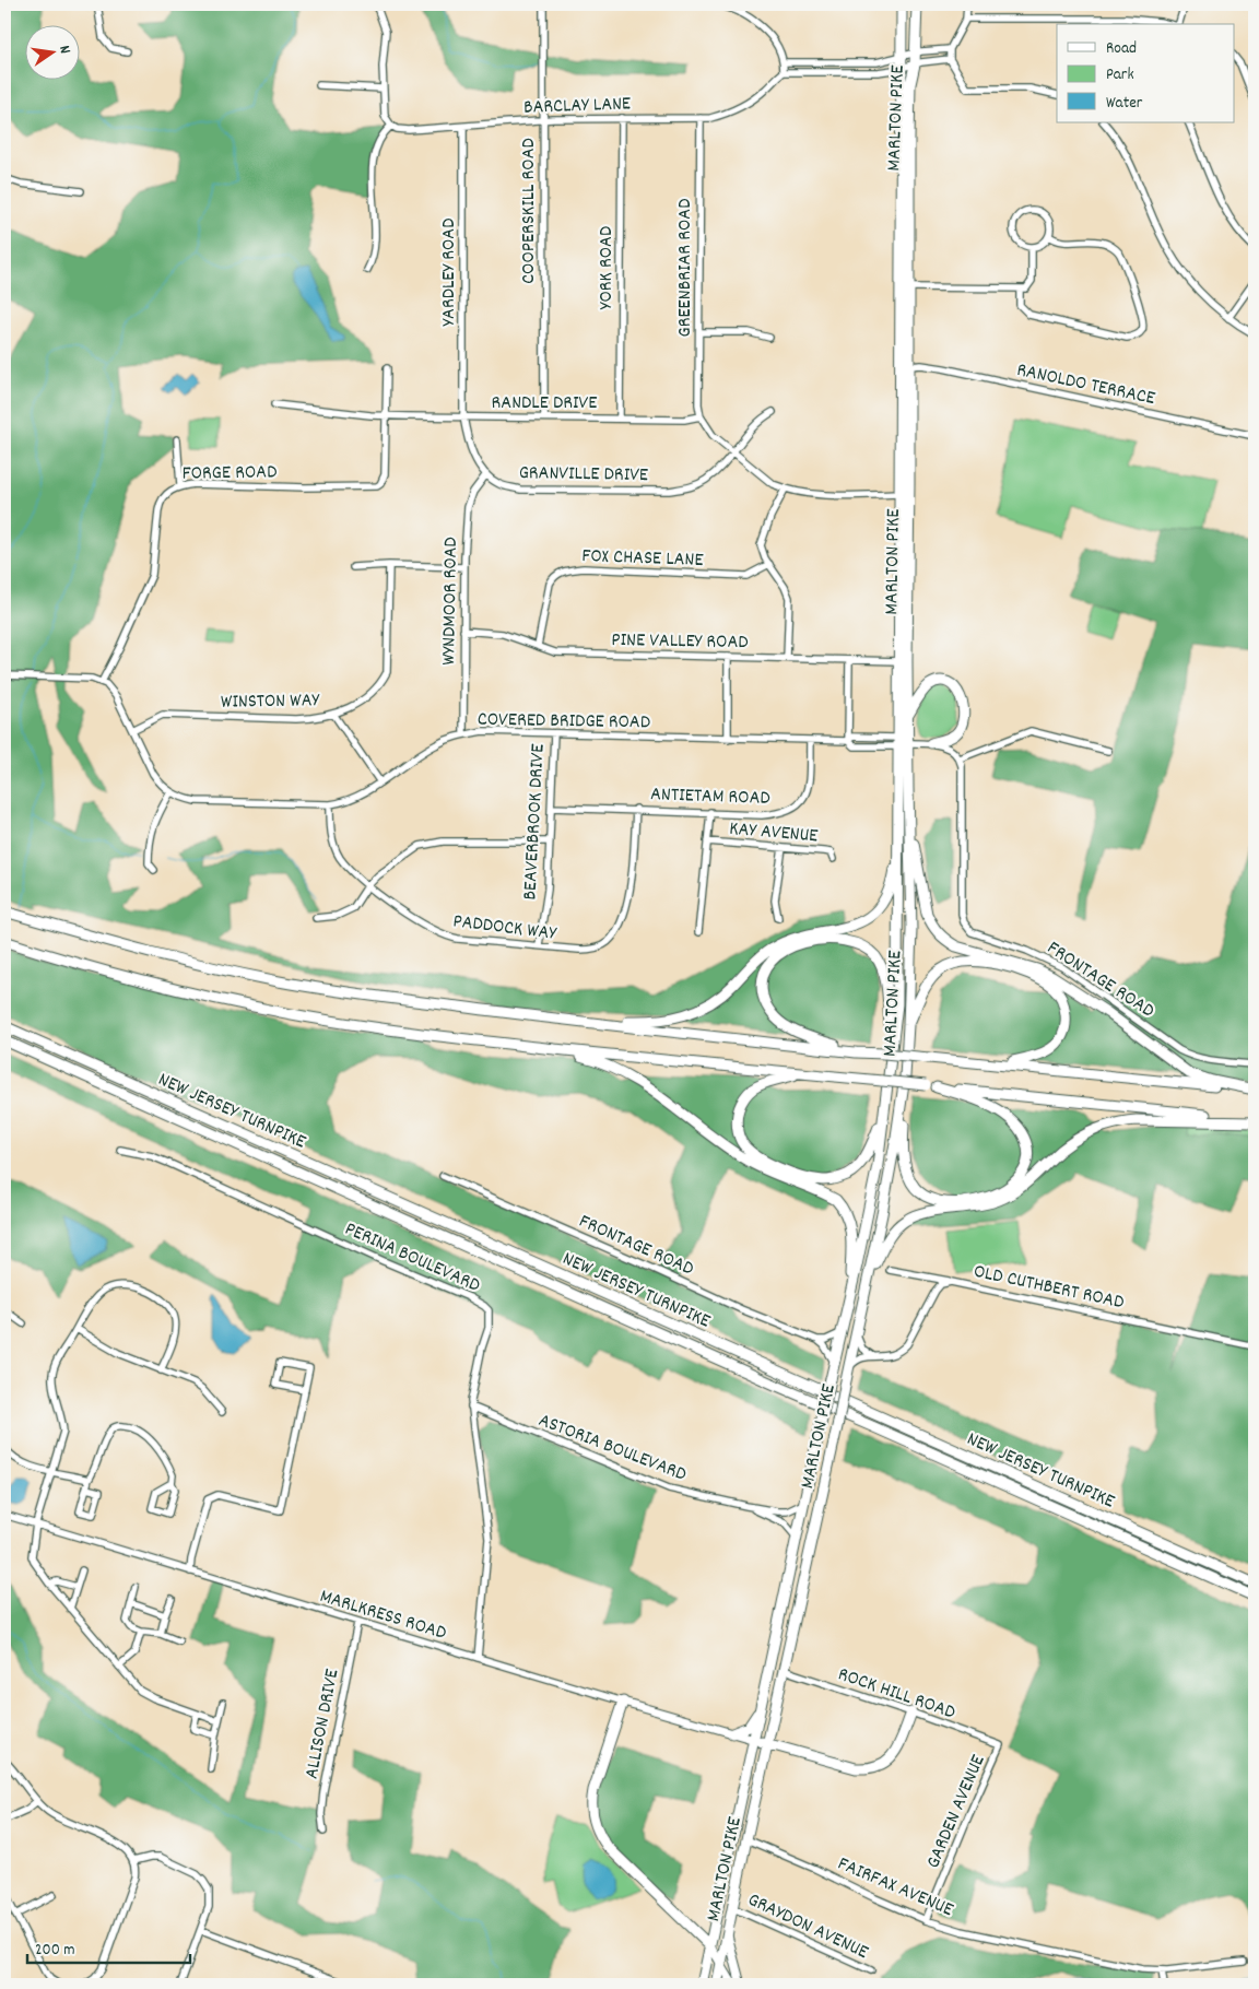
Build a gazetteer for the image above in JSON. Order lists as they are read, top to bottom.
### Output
{
  "streets": {
    "highway": ["MARLTON PIKE", "NEW JERSEY TURNPIKE"],
    "main road": ["MARLKRESS ROAD"],
    "street": [
      "BARCLAY LANE",
      "COOPERSKILL ROAD",
      "YORK ROAD",
      "GREENBRIAR ROAD",
      "YARDLEY ROAD",
      "RANOLDO TERRACE",
      "RANDLE DRIVE",
      "FORGE ROAD",
      "GRANVILLE DRIVE",
      "FOX CHASE LANE",
      "WYNDMOOR ROAD",
      "PINE VALLEY ROAD",
      "WINSTON WAY",
      "COVERED BRIDGE ROAD",
      "ANTIETAM ROAD",
      "BEAVERBROOK DRIVE",
      "KAY AVENUE",
      "PADDOCK WAY",
      "FRONTAGE ROAD",
      "PERINA BOULEVARD",
      "OLD CUTHBERT ROAD",
      "ASTORIA BOULEVARD",
      "ROCK HILL ROAD",
      "ALLISON DRIVE",
      "GARDEN AVENUE",
      "FAIRFAX AVENUE",
      "GRAYDON AVENUE"
    ]
  },
  "crossings": [
    ["BARCLAY LANE", "COOPERSKILL ROAD"],
    ["BARCLAY LANE", "YORK ROAD"],
    ["BARCLAY LANE", "GREENBRIAR ROAD"],
    ["BARCLAY LANE", "YARDLEY ROAD"],
    ["MARLTON PIKE", "RANOLDO TERRACE"],
    ["MARLTON PIKE", "PINE VALLEY ROAD"],
    ["MARLTON PIKE", "COVERED BRIDGE ROAD"],
    ["MARLTON PIKE", "FRONTAGE ROAD"],
    ["MARLTON PIKE", "OLD CUTHBERT ROAD"],
    ["MARLTON PIKE", "ASTORIA BOULEVARD"],
    ["MARLTON PIKE", "MARLKRESS ROAD"],
    ["MARLTON PIKE", "ROCK HILL ROAD"],
    ["MARLTON PIKE", "FAIRFAX AVENUE"],
    ["MARLTON PIKE", "GRAYDON AVENUE"],
    ["COOPERSKILL ROAD", "RANDLE DRIVE"],
    ["YORK ROAD", "RANDLE DRIVE"],
    ["GREENBRIAR ROAD", "RANDLE DRIVE"],
    ["YARDLEY ROAD", "RANDLE DRIVE"],
    ["RANDLE DRIVE", "FORGE ROAD"],
    ["FORGE ROAD", "COVERED BRIDGE ROAD"],
    ["GRANVILLE DRIVE", "WYNDMOOR ROAD"],
    ["FOX CHASE LANE", "PINE VALLEY ROAD"],
    ["WYNDMOOR ROAD", "PINE VALLEY ROAD"],
    ["WYNDMOOR ROAD", "COVERED BRIDGE ROAD"],
    ["WINSTON WAY", "COVERED BRIDGE ROAD"],
    ["COVERED BRIDGE ROAD", "ANTIETAM ROAD"],
    ["COVERED BRIDGE ROAD", "BEAVERBROOK DRIVE"],
    ["COVERED BRIDGE ROAD", "PADDOCK WAY"],
    ["ANTIETAM ROAD", "BEAVERBROOK DRIVE"],
    ["ANTIETAM ROAD", "PADDOCK WAY"],
    ["BEAVERBROOK DRIVE", "PADDOCK WAY"],
    ["PERINA BOULEVARD", "ASTORIA BOULEVARD"],
    ["PERINA BOULEVARD", "MARLKRESS ROAD"],
    ["MARLKRESS ROAD", "ALLISON DRIVE"],
    ["ROCK HILL ROAD", "GARDEN AVENUE"],
    ["GARDEN AVENUE", "FAIRFAX AVENUE"]
  ],
  "legend": ["Road", "Park", "Water"],
  "scale_bar": "200 m",
  "north": "right"
}
